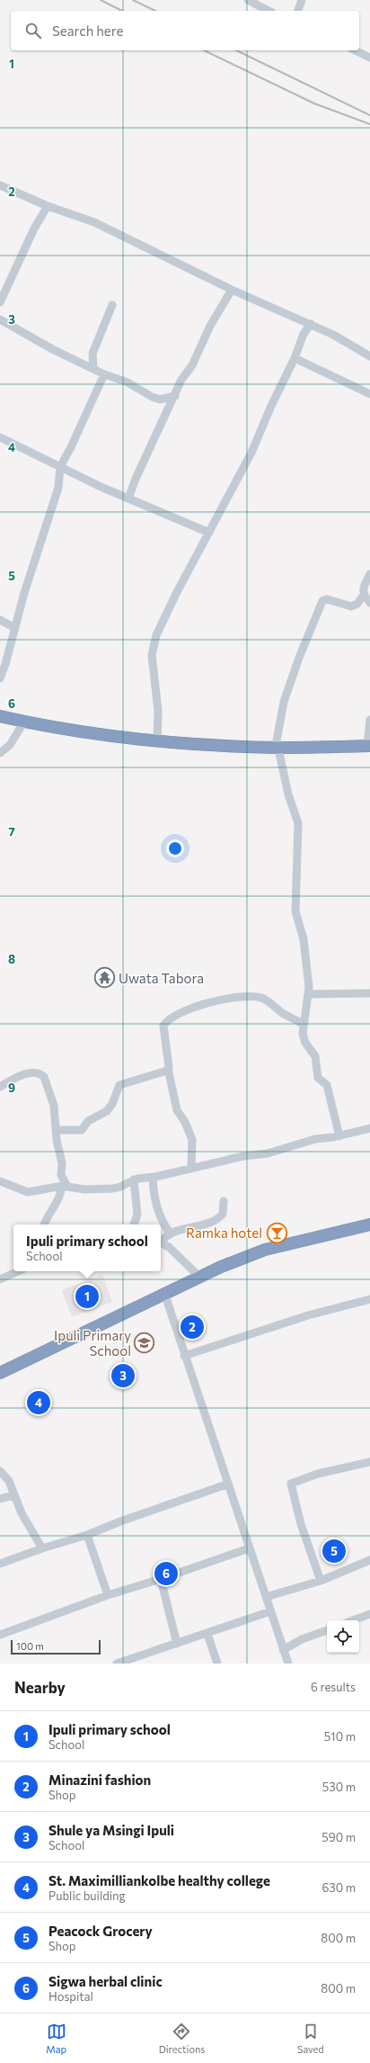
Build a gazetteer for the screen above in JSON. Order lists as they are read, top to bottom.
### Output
{
  "places": {
    "temple": ["Uwata Tabora"],
    "bar": ["Ramka hotel"],
    "school or university": ["Ipuli Primary School"]
  },
  "scale_bar": "100 m",
  "page": {
    "search": "Search here",
    "popup": ["Ipuli primary school", "School"],
    "pins": [
      "1",
      "2",
      "3",
      "4",
      "5",
      "6"
    ],
    "scale": "100 m",
    "heading": ["Nearby", "6 results"],
    "list": [
      {
        "mark": "1",
        "name": "Ipuli primary school",
        "note": "School",
        "value": "510 m"
      },
      {
        "mark": "2",
        "name": "Minazini fashion",
        "note": "Shop",
        "value": "530 m"
      },
      {
        "mark": "3",
        "name": "Shule ya Msingi Ipuli",
        "note": "School",
        "value": "590 m"
      },
      {
        "mark": "4",
        "name": "St. Maximilliankolbe healthy college",
        "note": "Public building",
        "value": "630 m"
      },
      {
        "mark": "5",
        "name": "Peacock Grocery",
        "note": "Shop",
        "value": "800 m"
      },
      {
        "mark": "6",
        "name": "Sigwa herbal clinic",
        "note": "Hospital",
        "value": "800 m"
      }
    ],
    "nav": ["Map", "Directions", "Saved"]
  },
  "grid": {
    "rows": [
      "1",
      "2",
      "3",
      "4",
      "5",
      "6",
      "7",
      "8",
      "9"
    ]
  }
}
